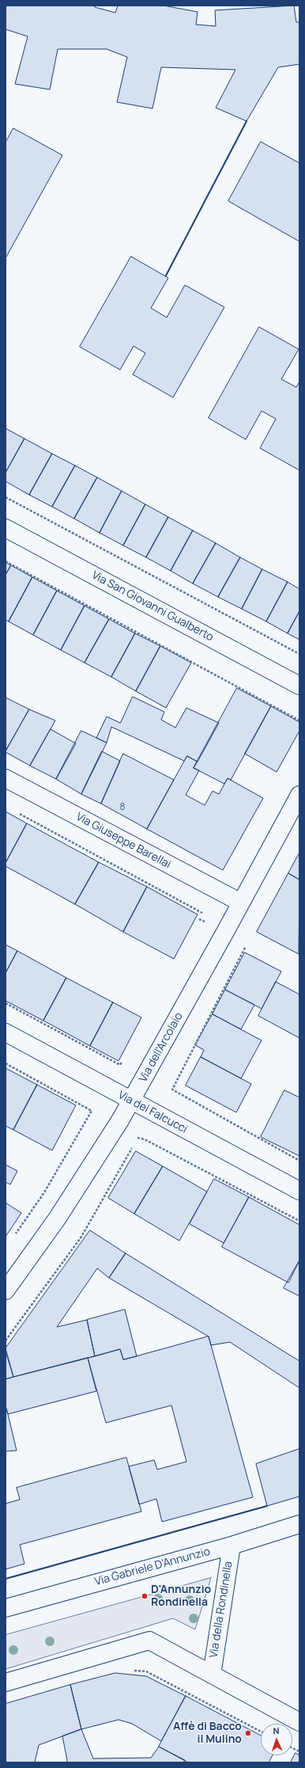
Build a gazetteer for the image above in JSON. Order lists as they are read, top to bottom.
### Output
{
  "streets": {
    "street": [
      "Via San Giovanni Gualberto",
      "Via Giuseppe Barellai",
      "Via dell'Arcolaio",
      "Via dei Falcucci",
      "Via Gabriele D'Annunzio",
      "Via della Rondinella"
    ]
  },
  "crossings": [
    ["Via Giuseppe Barellai", "Via dell'Arcolaio"],
    ["Via dell'Arcolaio", "Via dei Falcucci"],
    ["Via Gabriele D'Annunzio", "Via della Rondinella"]
  ],
  "places": ["D'Annunzio Rondinella", "Affè di Bacco il Mulino"],
  "house_numbers": ["8"],
  "north": "top"
}
